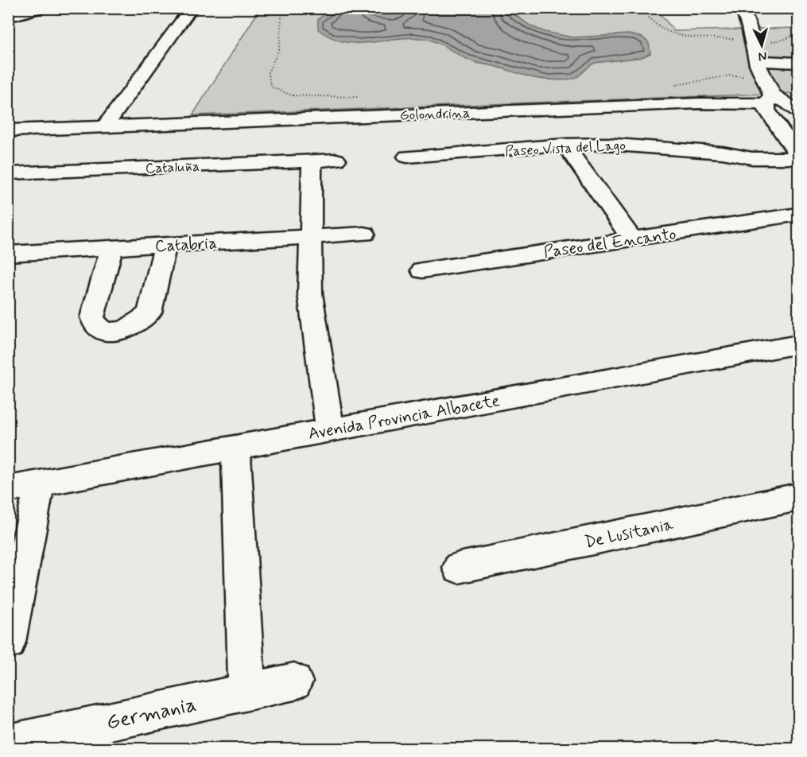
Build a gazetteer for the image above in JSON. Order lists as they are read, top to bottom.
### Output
{
  "streets": {
    "street": [
      "Golondrina",
      "Paseo Vista del Lago",
      "Cataluña",
      "Paseo del Encanto",
      "Catabria",
      "Avenida Provincia Albacete",
      "De Lusitania",
      "Germania"
    ]
  },
  "north": "bottom"
}
